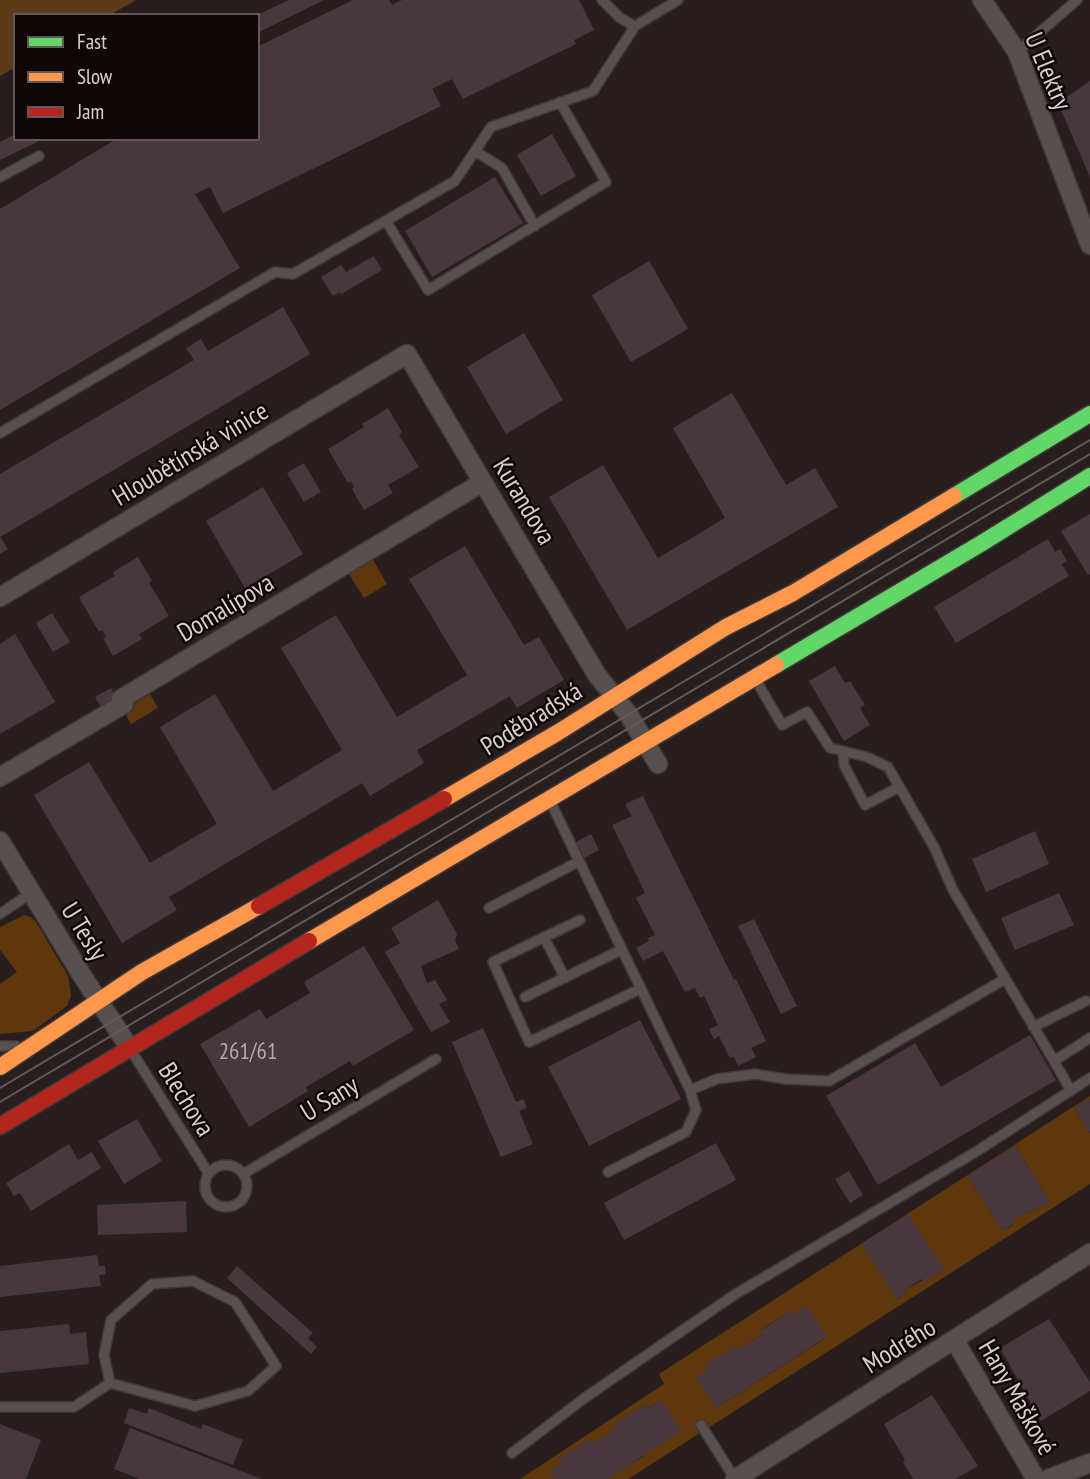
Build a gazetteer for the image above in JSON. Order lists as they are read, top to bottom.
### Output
{
  "streets": {
    "main road": ["Poděbradská"],
    "street": [
      "U Elektry",
      "Hloubětínská vinice",
      "Kurandova",
      "Domalípova",
      "U Tesly",
      "Modrého",
      "Hany Maškové"
    ],
    "lane": ["U Sany", "Blechova"]
  },
  "crossings": [
    ["Hloubětínská vinice", "Kurandova"],
    ["Kurandova", "Domalípova"],
    ["Kurandova", "Poděbradská"],
    ["Poděbradská", "U Tesly"],
    ["U Tesly", "Blechova"],
    ["U Sany", "Blechova"],
    ["Modrého", "Hany Maškové"]
  ],
  "house_numbers": ["261/61"],
  "legend": ["Fast", "Slow", "Jam"]
}
